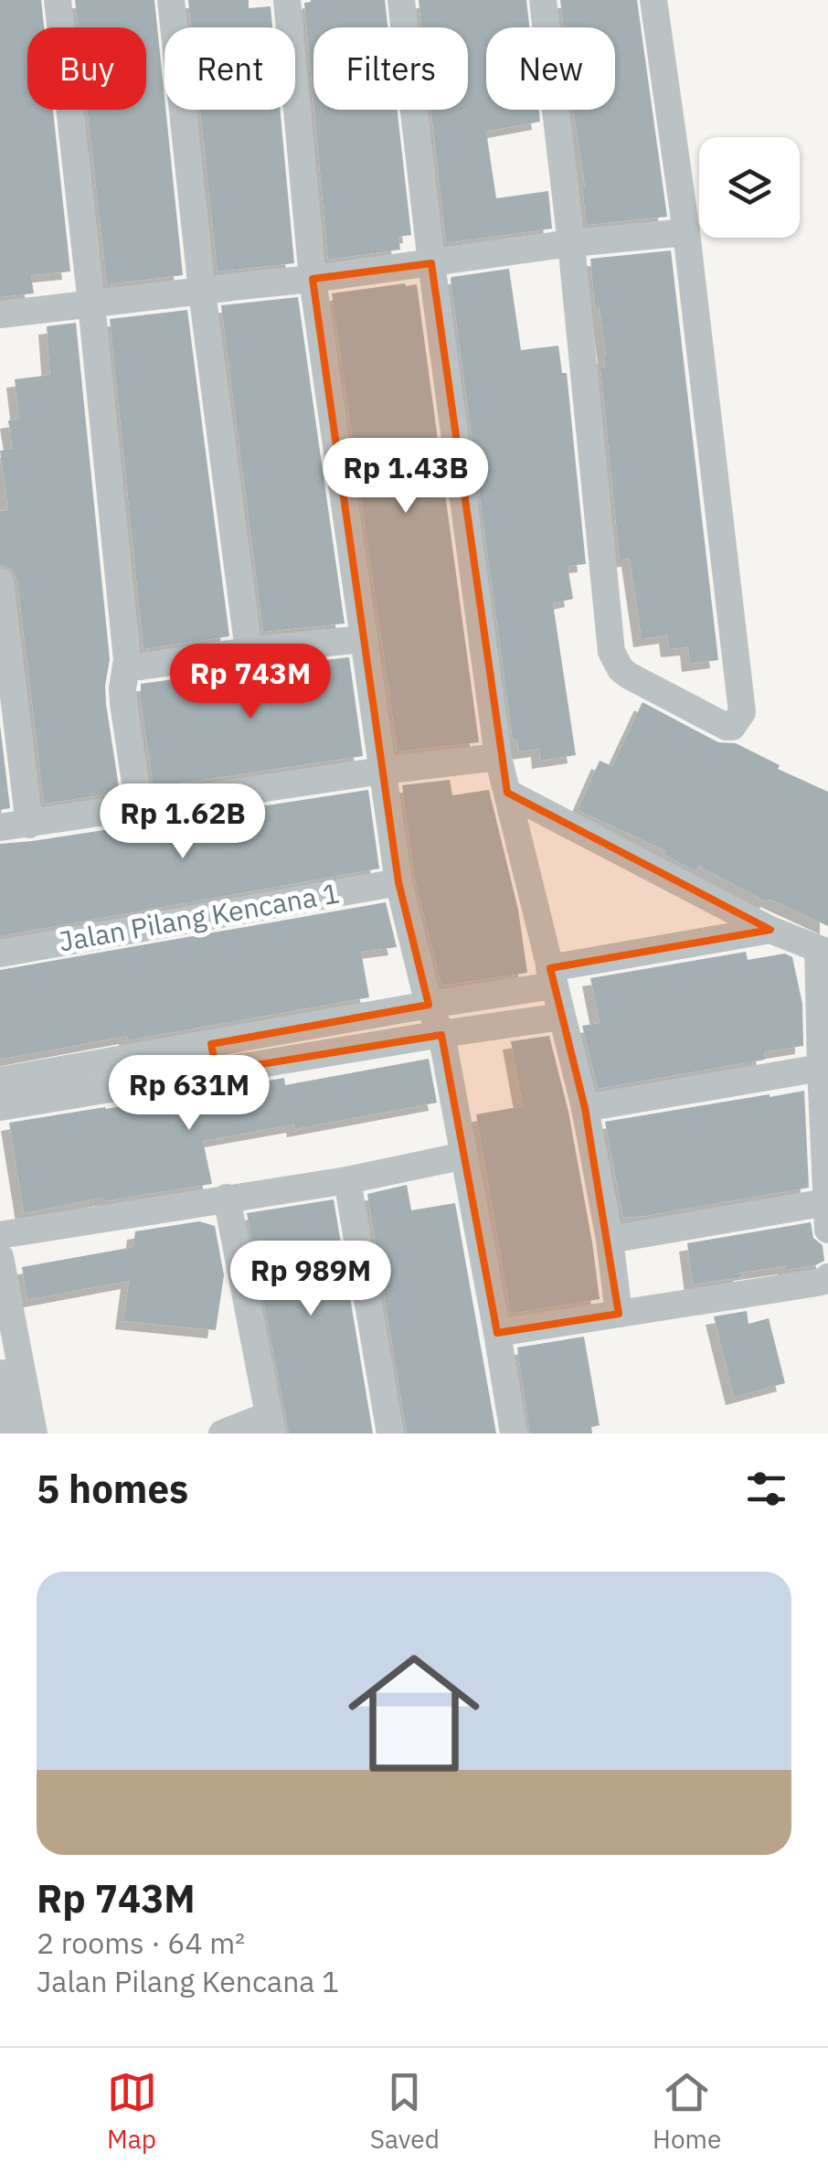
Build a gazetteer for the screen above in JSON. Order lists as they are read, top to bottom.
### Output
{
  "streets": {
    "street": ["Jalan Pilang Kencana 1"]
  },
  "page": {
    "chip": [
      "Buy",
      "Rent",
      "Filters",
      "New"
    ],
    "price": [
      "Rp 1.43B",
      "Rp 743M",
      "Rp 1.62B",
      "Rp 631M",
      "Rp 989M"
    ],
    "heading": "5 homes",
    "list": [
      {
        "name": "Rp 743M",
        "note": "2 rooms · 64 m² · Jalan Pilang Kencana 1"
      }
    ],
    "tabs": ["Map", "Saved", "Home"]
  }
}
